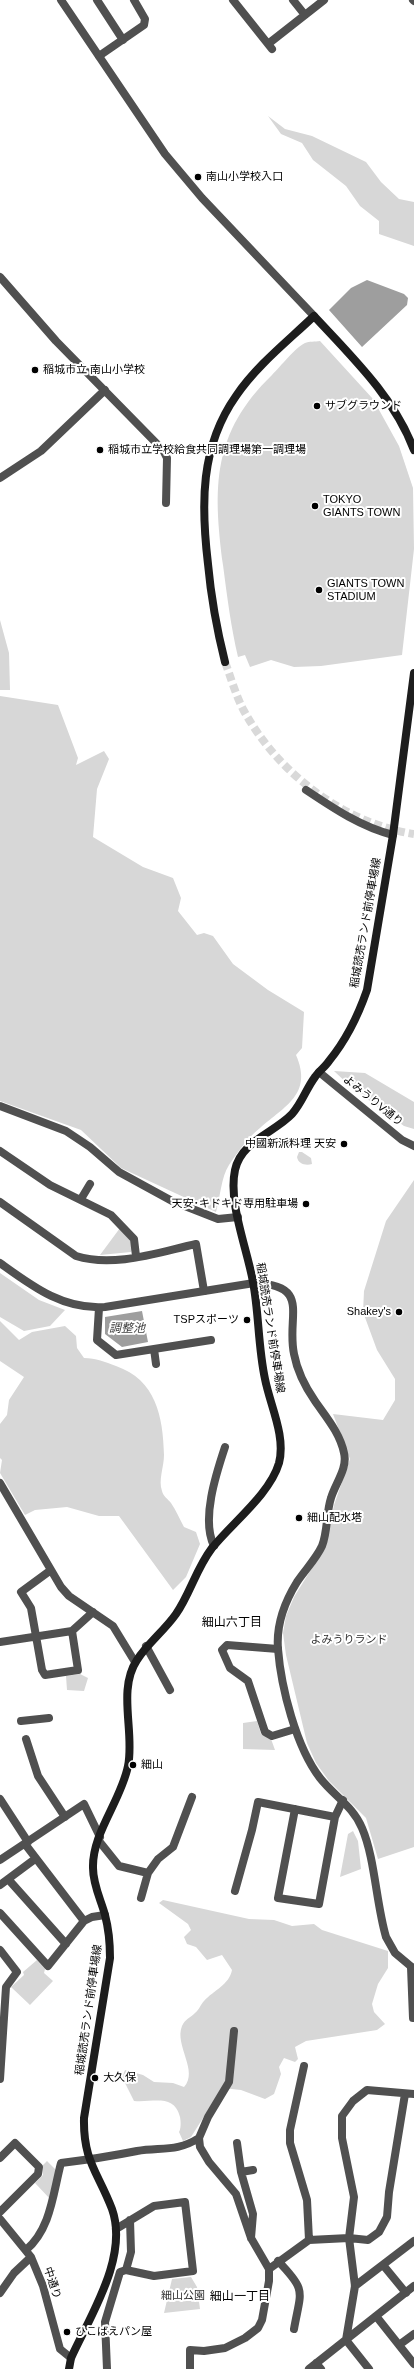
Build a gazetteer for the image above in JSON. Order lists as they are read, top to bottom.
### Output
{
  "streets": {
    "main road": ["稲城読売ランド前停車場線"],
    "street": ["よみうりV通り", "中通り"]
  },
  "crossings": [
    ["稲城読売ランド前停車場線", "よみうりV通り"],
    ["稲城読売ランド前停車場線", "中通り"]
  ],
  "districts": ["細山六丁目", "細山一丁目"],
  "water": ["調整池"],
  "parks": ["よみうりランド", "細山公園"],
  "places": [
    "南山小学校入口",
    "稲城市立 南山小学校",
    "サブグラウンド",
    "稲城市立学校給食共同調理場第一調理場",
    "TOKYO GIANTS TOWN",
    "GIANTS TOWN STADIUM",
    "中國新派料理 天安",
    "天安･キドキド専用駐車場",
    "Shakey's",
    "TSPスポーツ",
    "細山配水塔",
    "細山",
    "大久保",
    "ひこばえパン屋"
  ]
}
